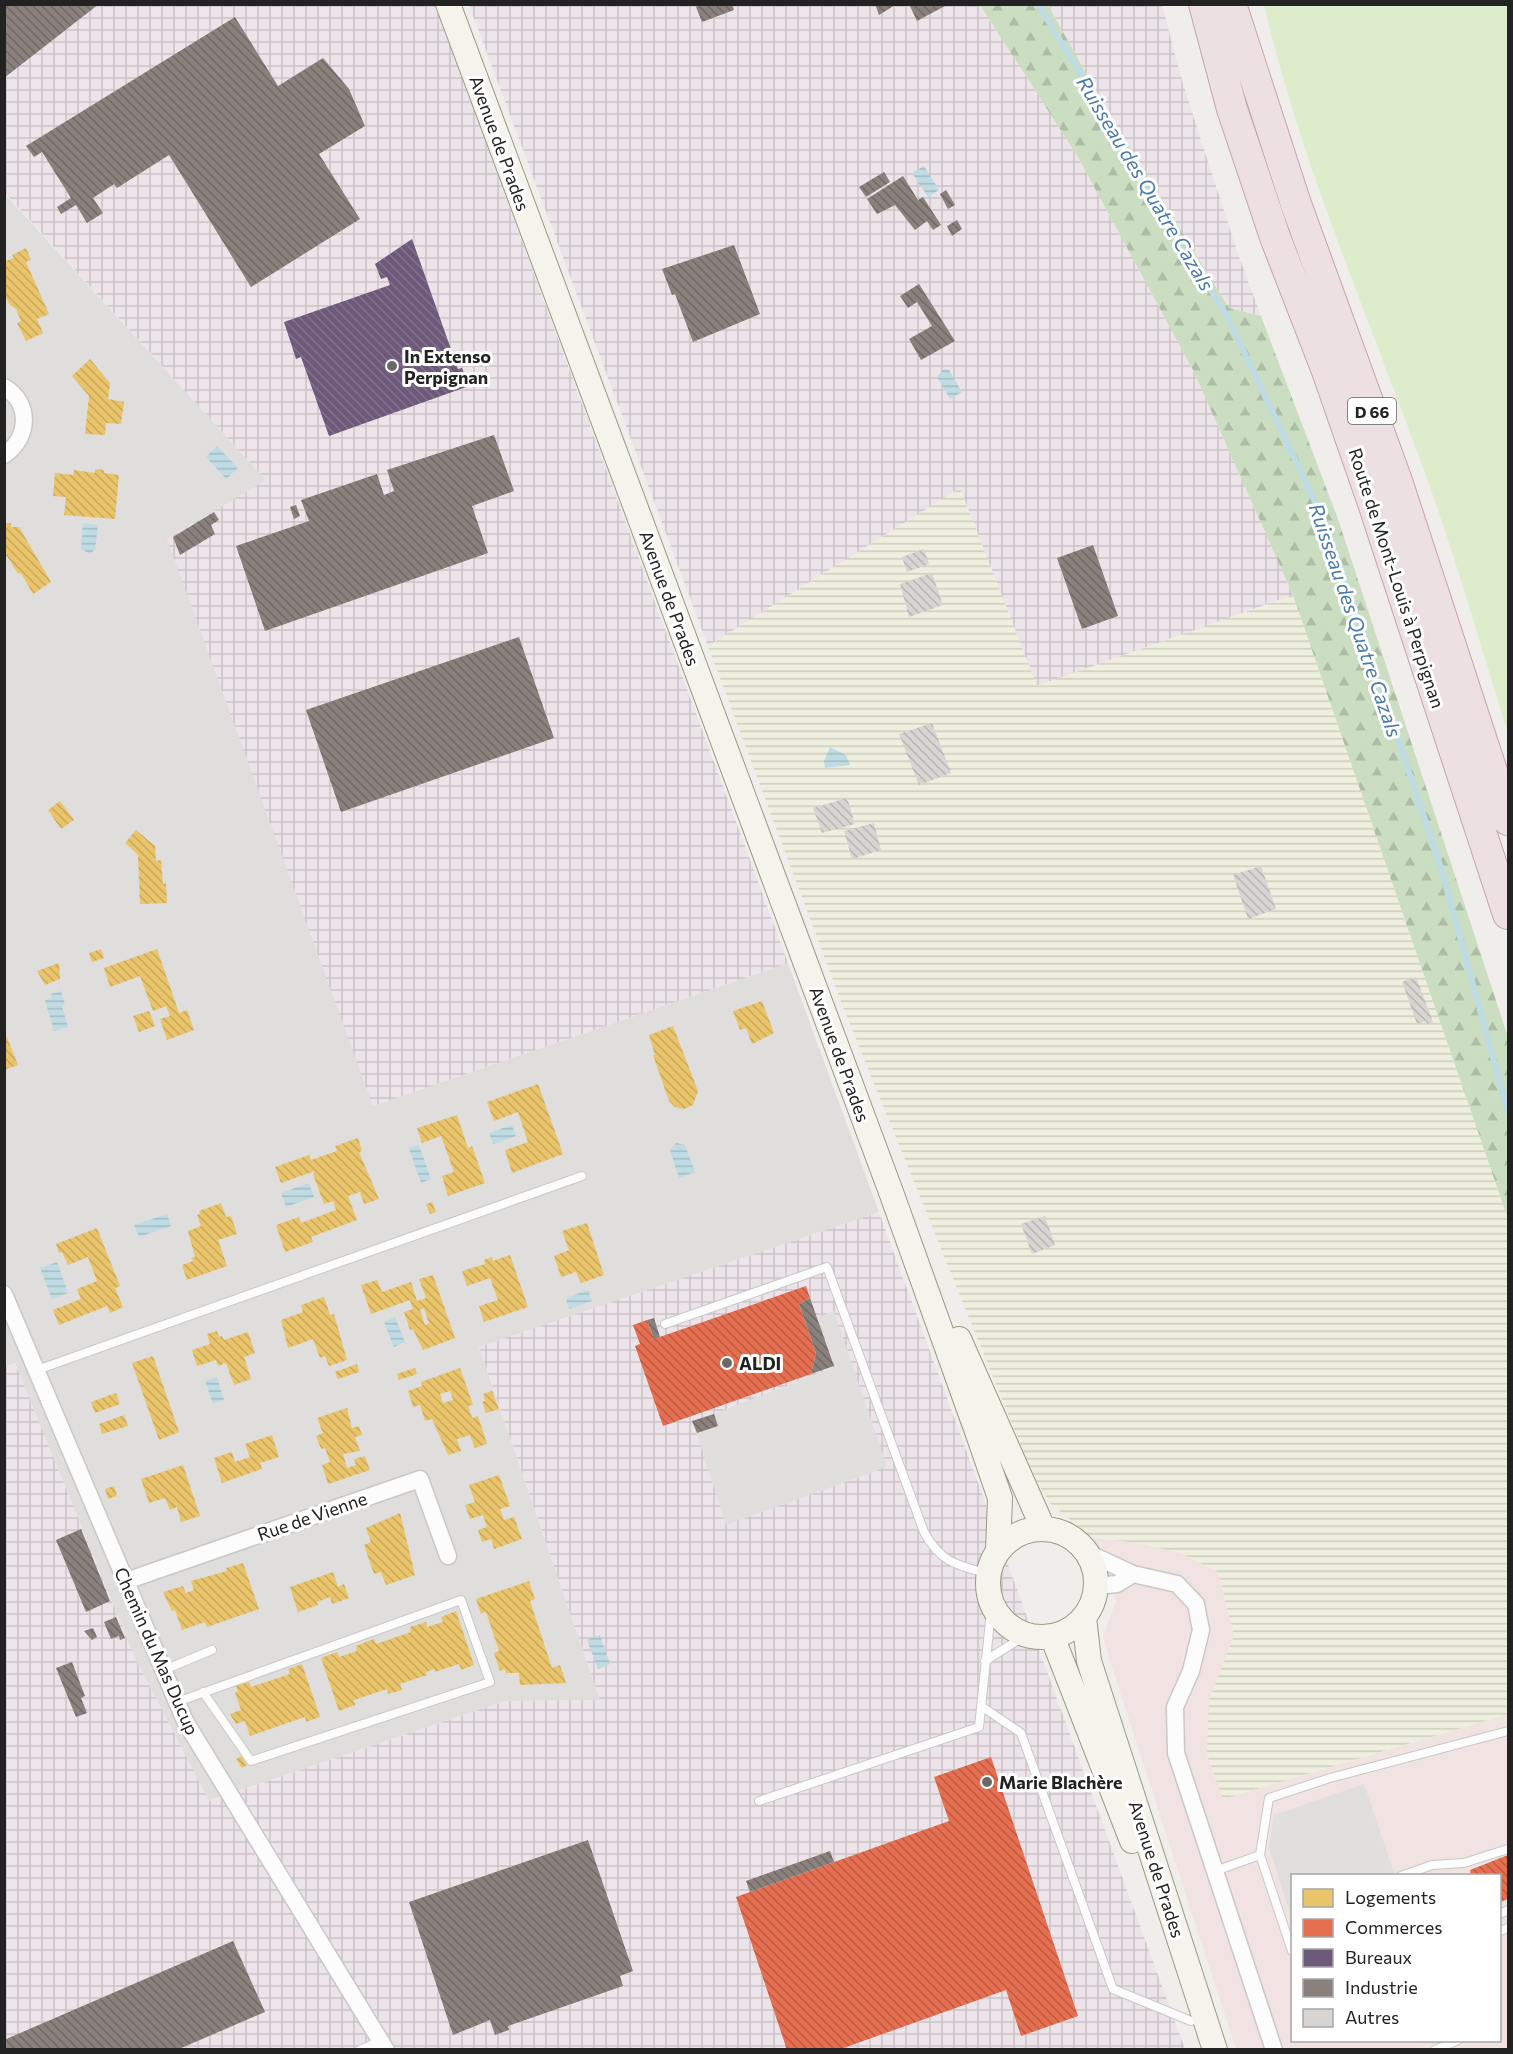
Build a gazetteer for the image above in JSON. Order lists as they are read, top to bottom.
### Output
{
  "streets": {
    "highway": ["D 66", "Route de Mont-Louis à Perpignan"],
    "main road": ["Avenue de Prades"],
    "street": ["Rue de Vienne", "Chemin du Mas Ducup"]
  },
  "crossings": [
    ["Rue de Vienne", "Chemin du Mas Ducup"]
  ],
  "water": ["Ruisseau des Quatre Cazals"],
  "places": ["In Extenso Perpignan", "ALDI", "Marie Blachère"],
  "legend": [
    "Logements",
    "Commerces",
    "Bureaux",
    "Industrie",
    "Autres"
  ]
}
